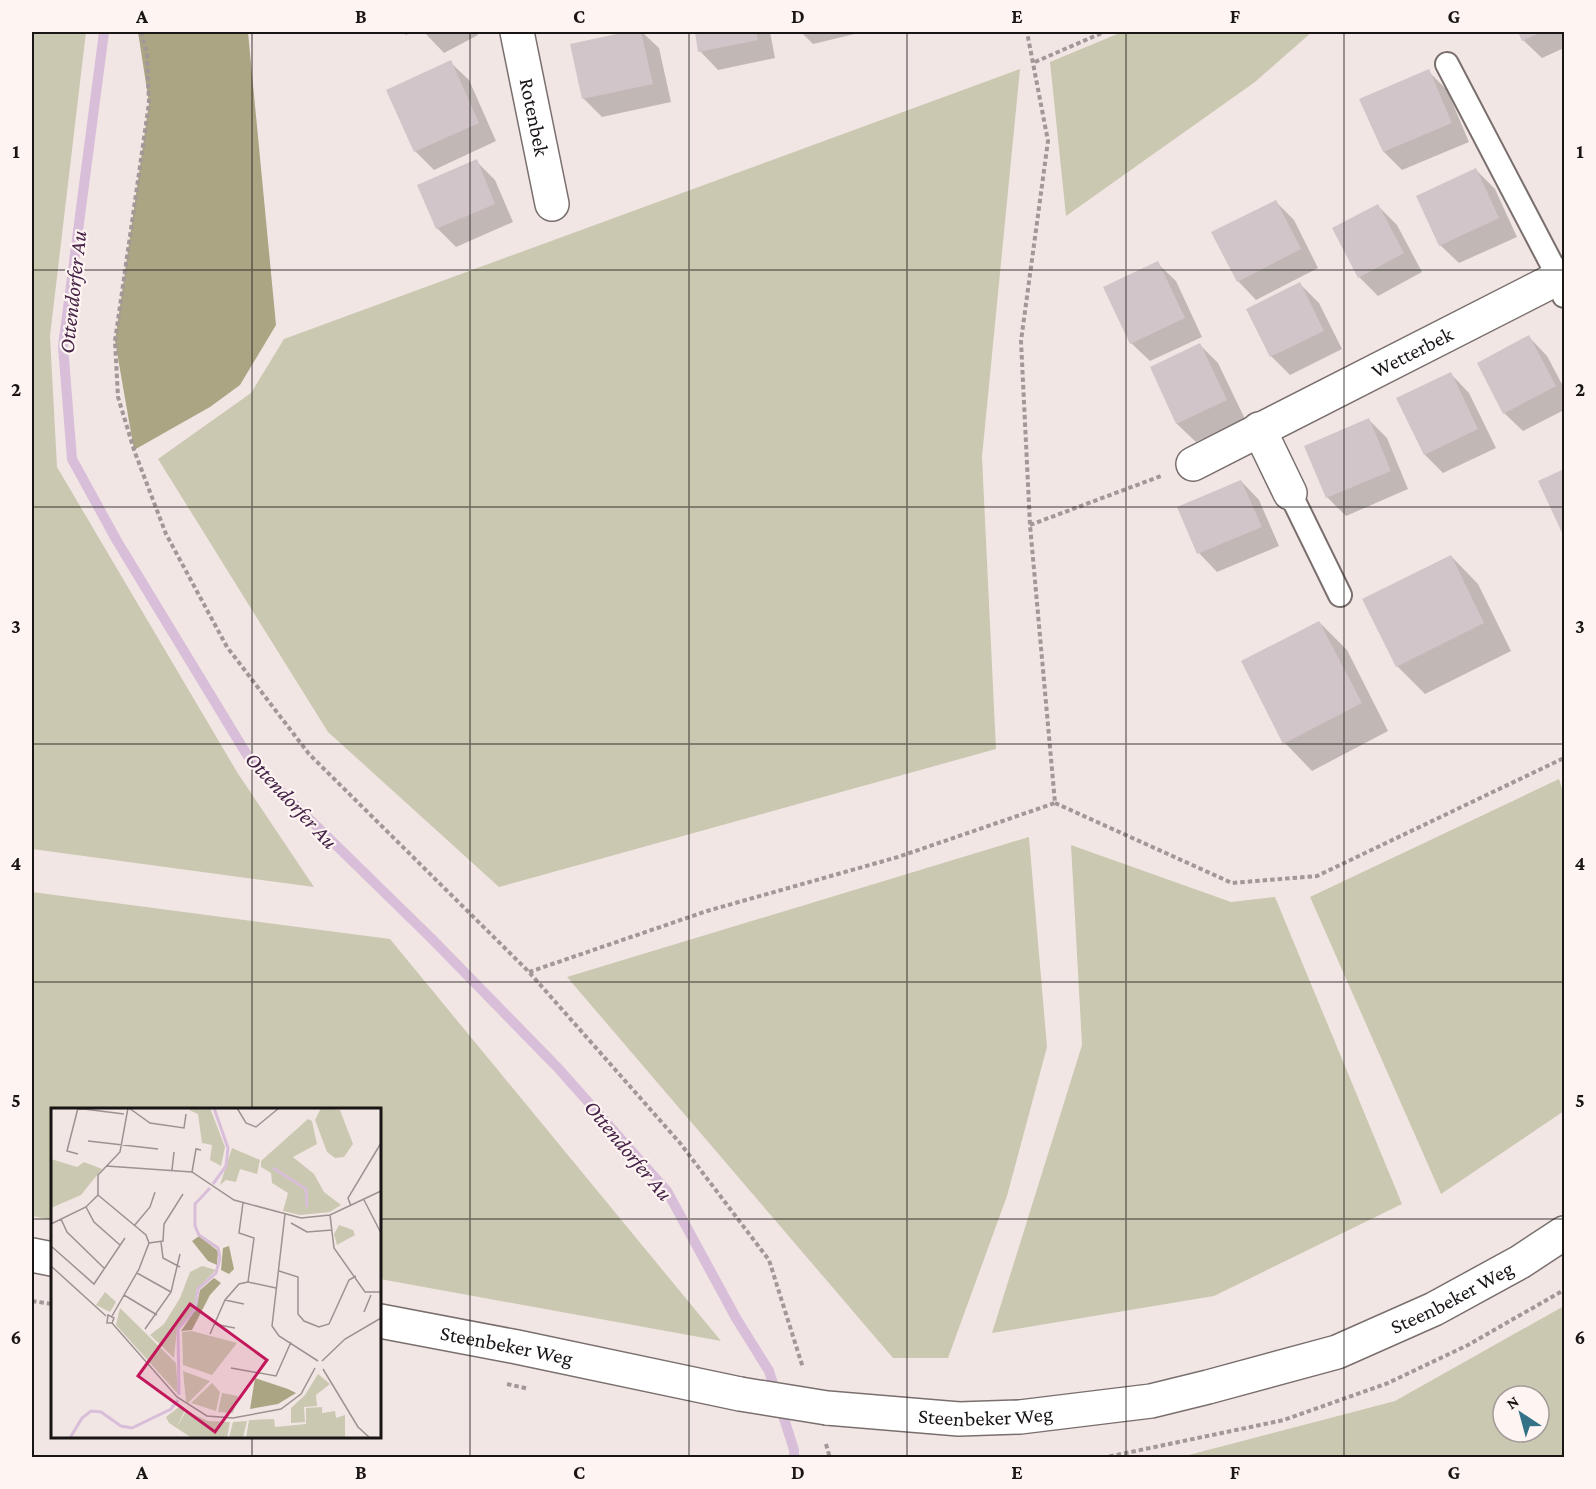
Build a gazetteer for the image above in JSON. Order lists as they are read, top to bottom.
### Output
{
  "streets": {
    "street": ["Rotenbek", "Wetterbek", "Steenbeker Weg"]
  },
  "water": ["Ottendorfer Au"],
  "north": "top left",
  "grid": {
    "columns": [
      "A",
      "B",
      "C",
      "D",
      "E",
      "F",
      "G"
    ],
    "rows": [
      "1",
      "2",
      "3",
      "4",
      "5",
      "6"
    ]
  }
}
